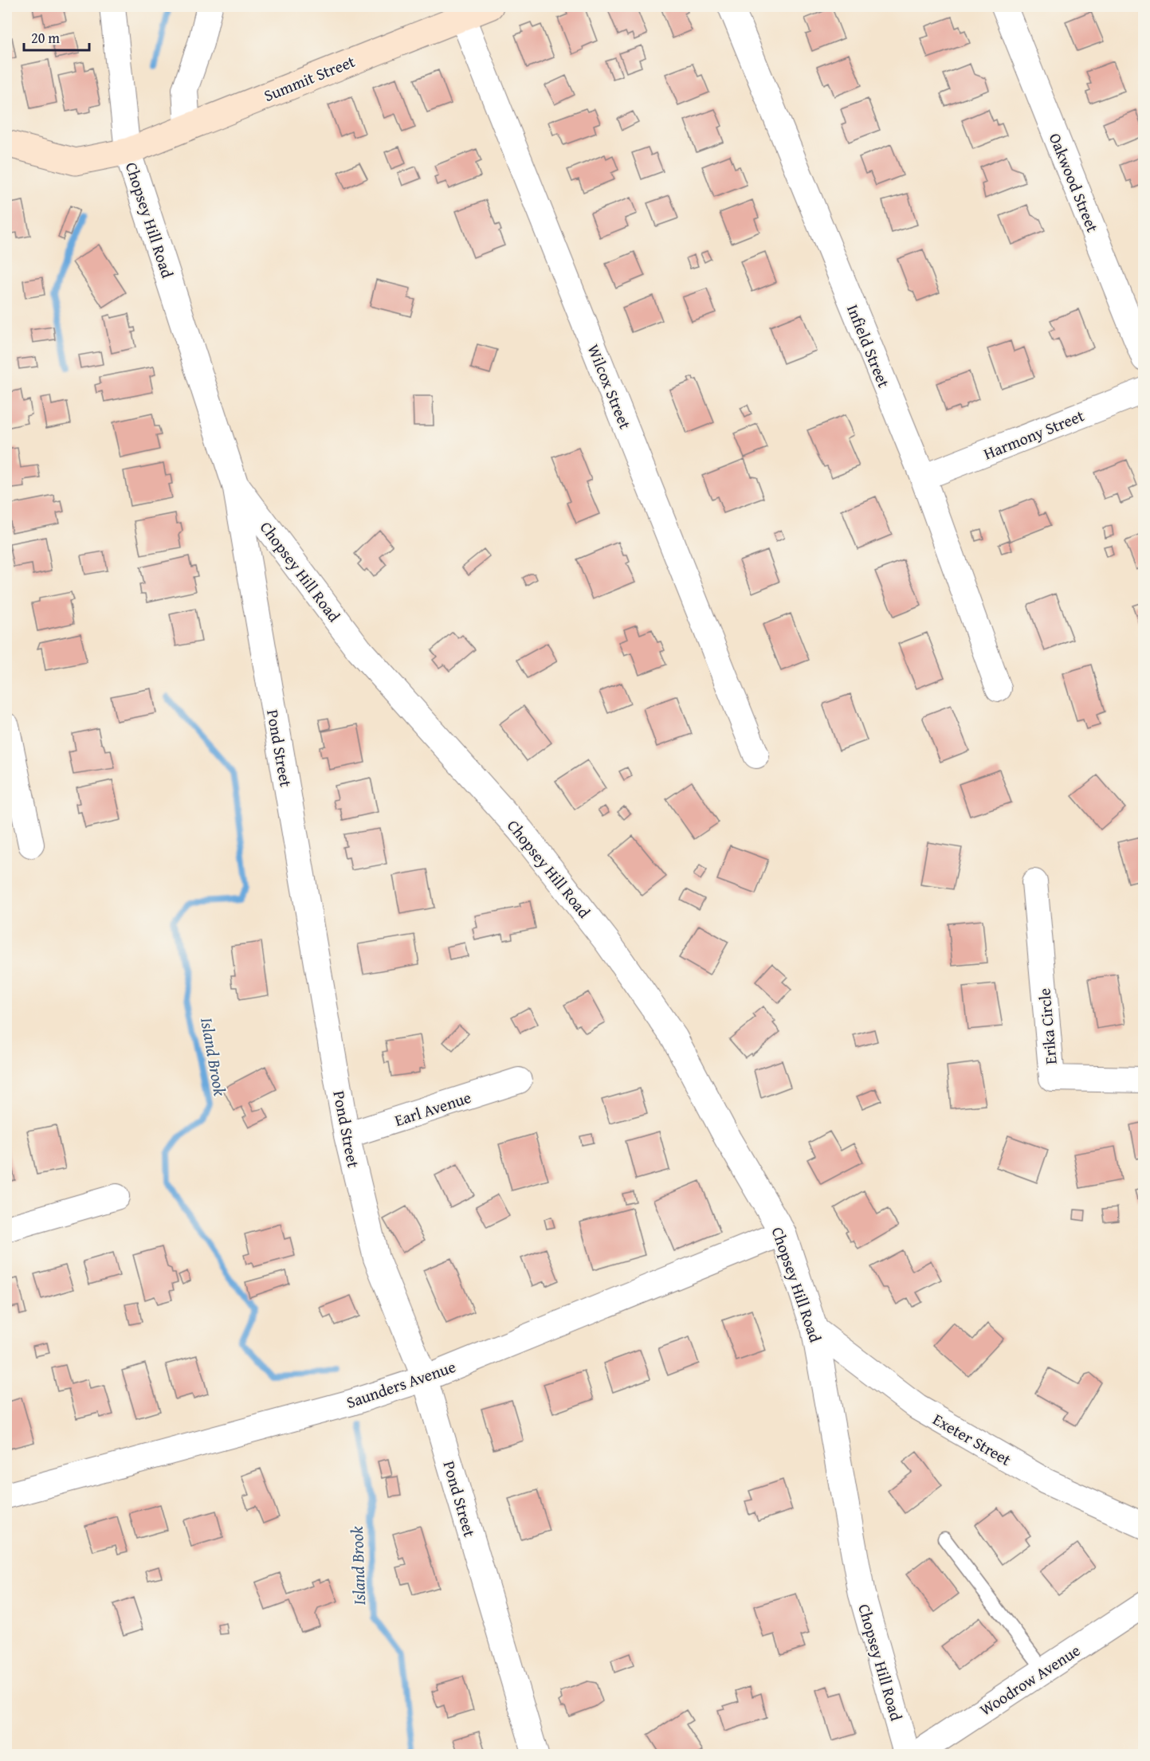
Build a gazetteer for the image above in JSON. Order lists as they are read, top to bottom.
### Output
{
  "streets": {
    "main road": ["Summit Street", "Chopsey Hill Road"],
    "street": [
      "Oakwood Street",
      "Infield Street",
      "Wilcox Street",
      "Harmony Street",
      "Pond Street",
      "Erika Circle",
      "Earl Avenue",
      "Saunders Avenue",
      "Exeter Street",
      "Woodrow Avenue"
    ]
  },
  "crossings": [
    ["Summit Street", "Chopsey Hill Road"],
    ["Summit Street", "Wilcox Street"],
    ["Chopsey Hill Road", "Pond Street"],
    ["Chopsey Hill Road", "Saunders Avenue"],
    ["Chopsey Hill Road", "Exeter Street"],
    ["Infield Street", "Harmony Street"],
    ["Pond Street", "Earl Avenue"],
    ["Pond Street", "Saunders Avenue"]
  ],
  "water": ["Island Brook"],
  "scale_bar": "20 m"
}
